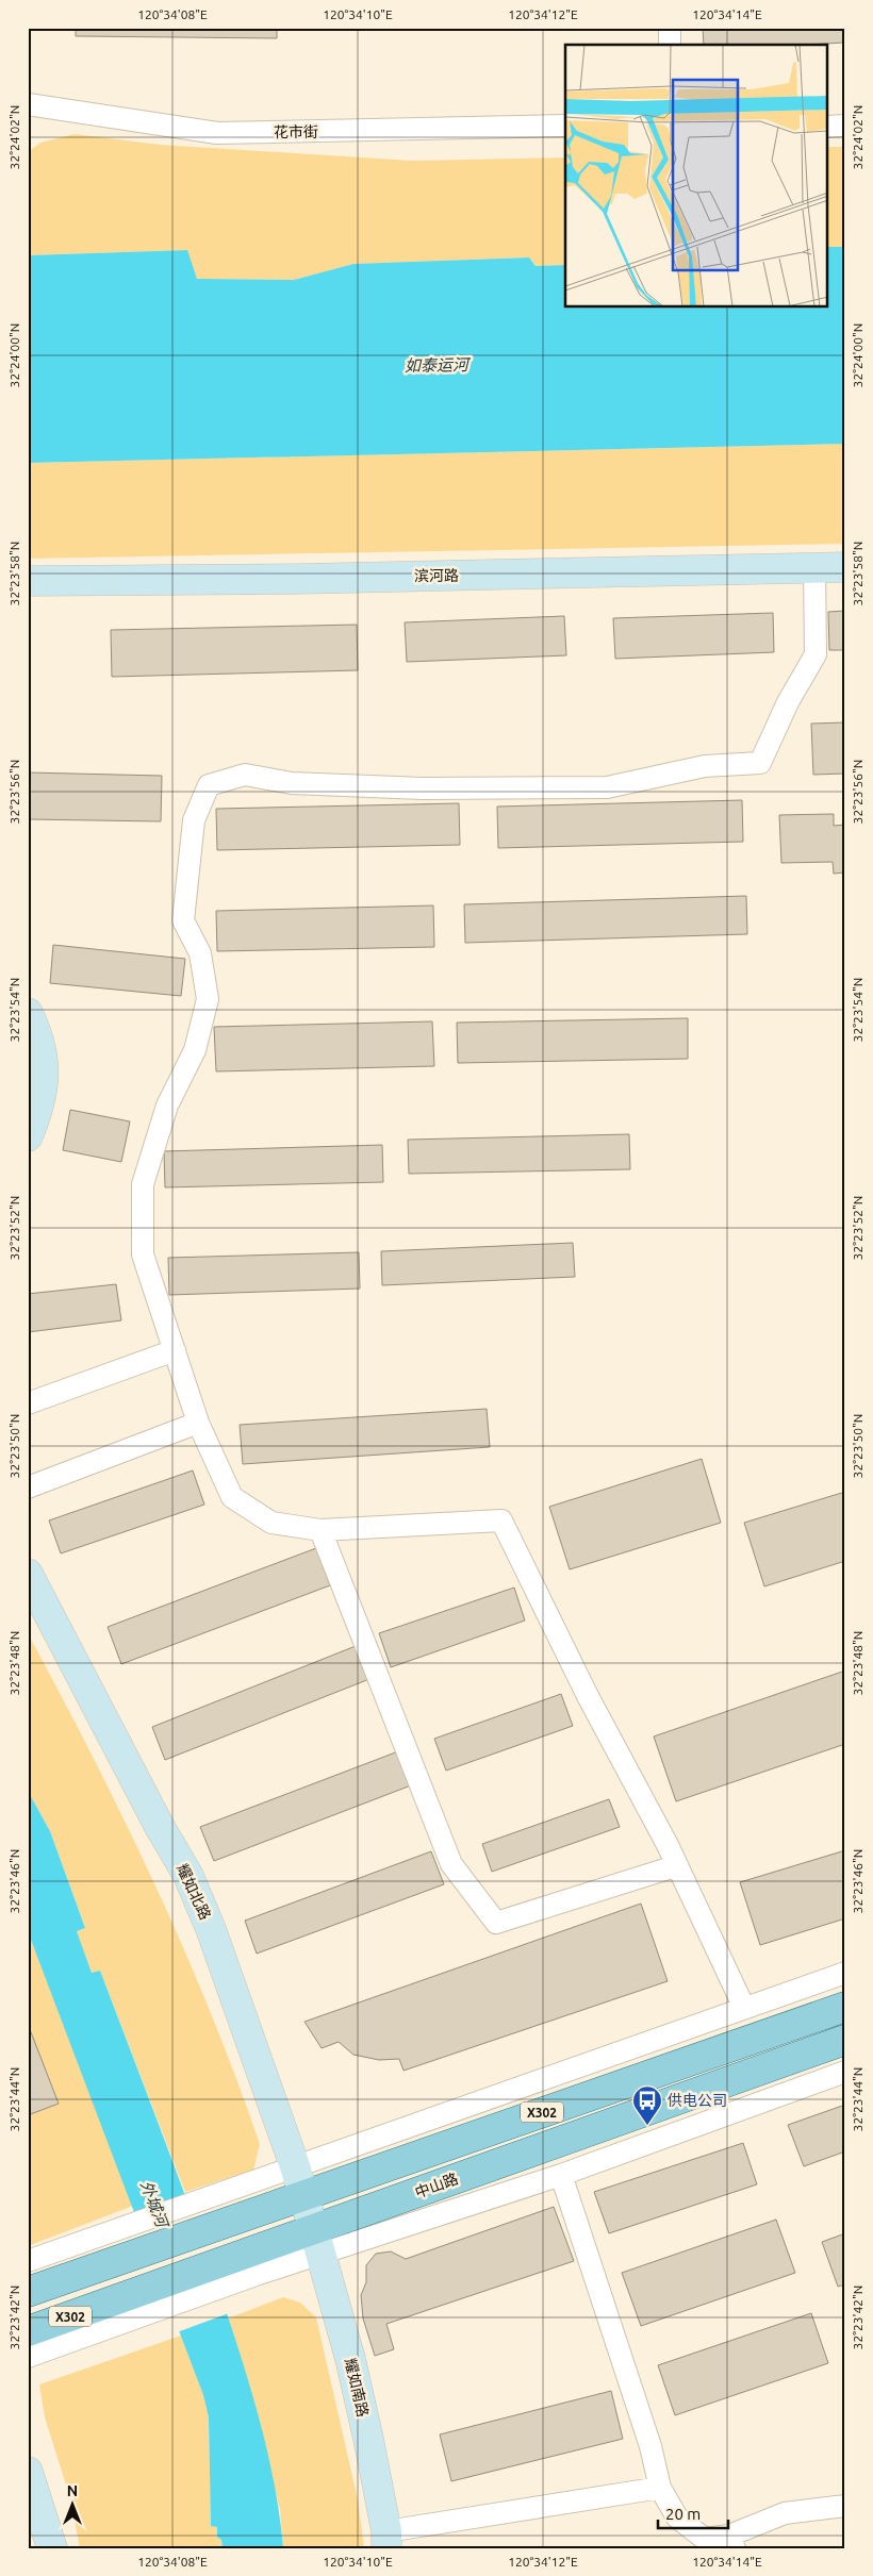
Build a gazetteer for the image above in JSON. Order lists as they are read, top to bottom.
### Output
{
  "streets": {
    "main road": ["X302", "中山路"],
    "street": [
      "花市街",
      "滨河路",
      "耀如北路",
      "耀如南路"
    ]
  },
  "crossings": [
    ["耀如北路", "X302"],
    ["耀如北路", "中山路"],
    ["耀如北路", "耀如南路"],
    ["中山路", "耀如南路"]
  ],
  "water": ["如泰运河", "外城河"],
  "places": {
    "bus stop": ["供电公司"]
  },
  "scale_bar": "20 m",
  "north": "top",
  "coordinates": [
    "120°34'08\"E",
    "120°34'10\"E",
    "120°34'12\"E",
    "120°34'14\"E",
    "32°24'02\"N",
    "32°24'00\"N",
    "32°23'58\"N",
    "32°23'56\"N",
    "32°23'54\"N",
    "32°23'52\"N",
    "32°23'50\"N",
    "32°23'48\"N",
    "32°23'46\"N",
    "32°23'44\"N",
    "32°23'42\"N"
  ]
}
